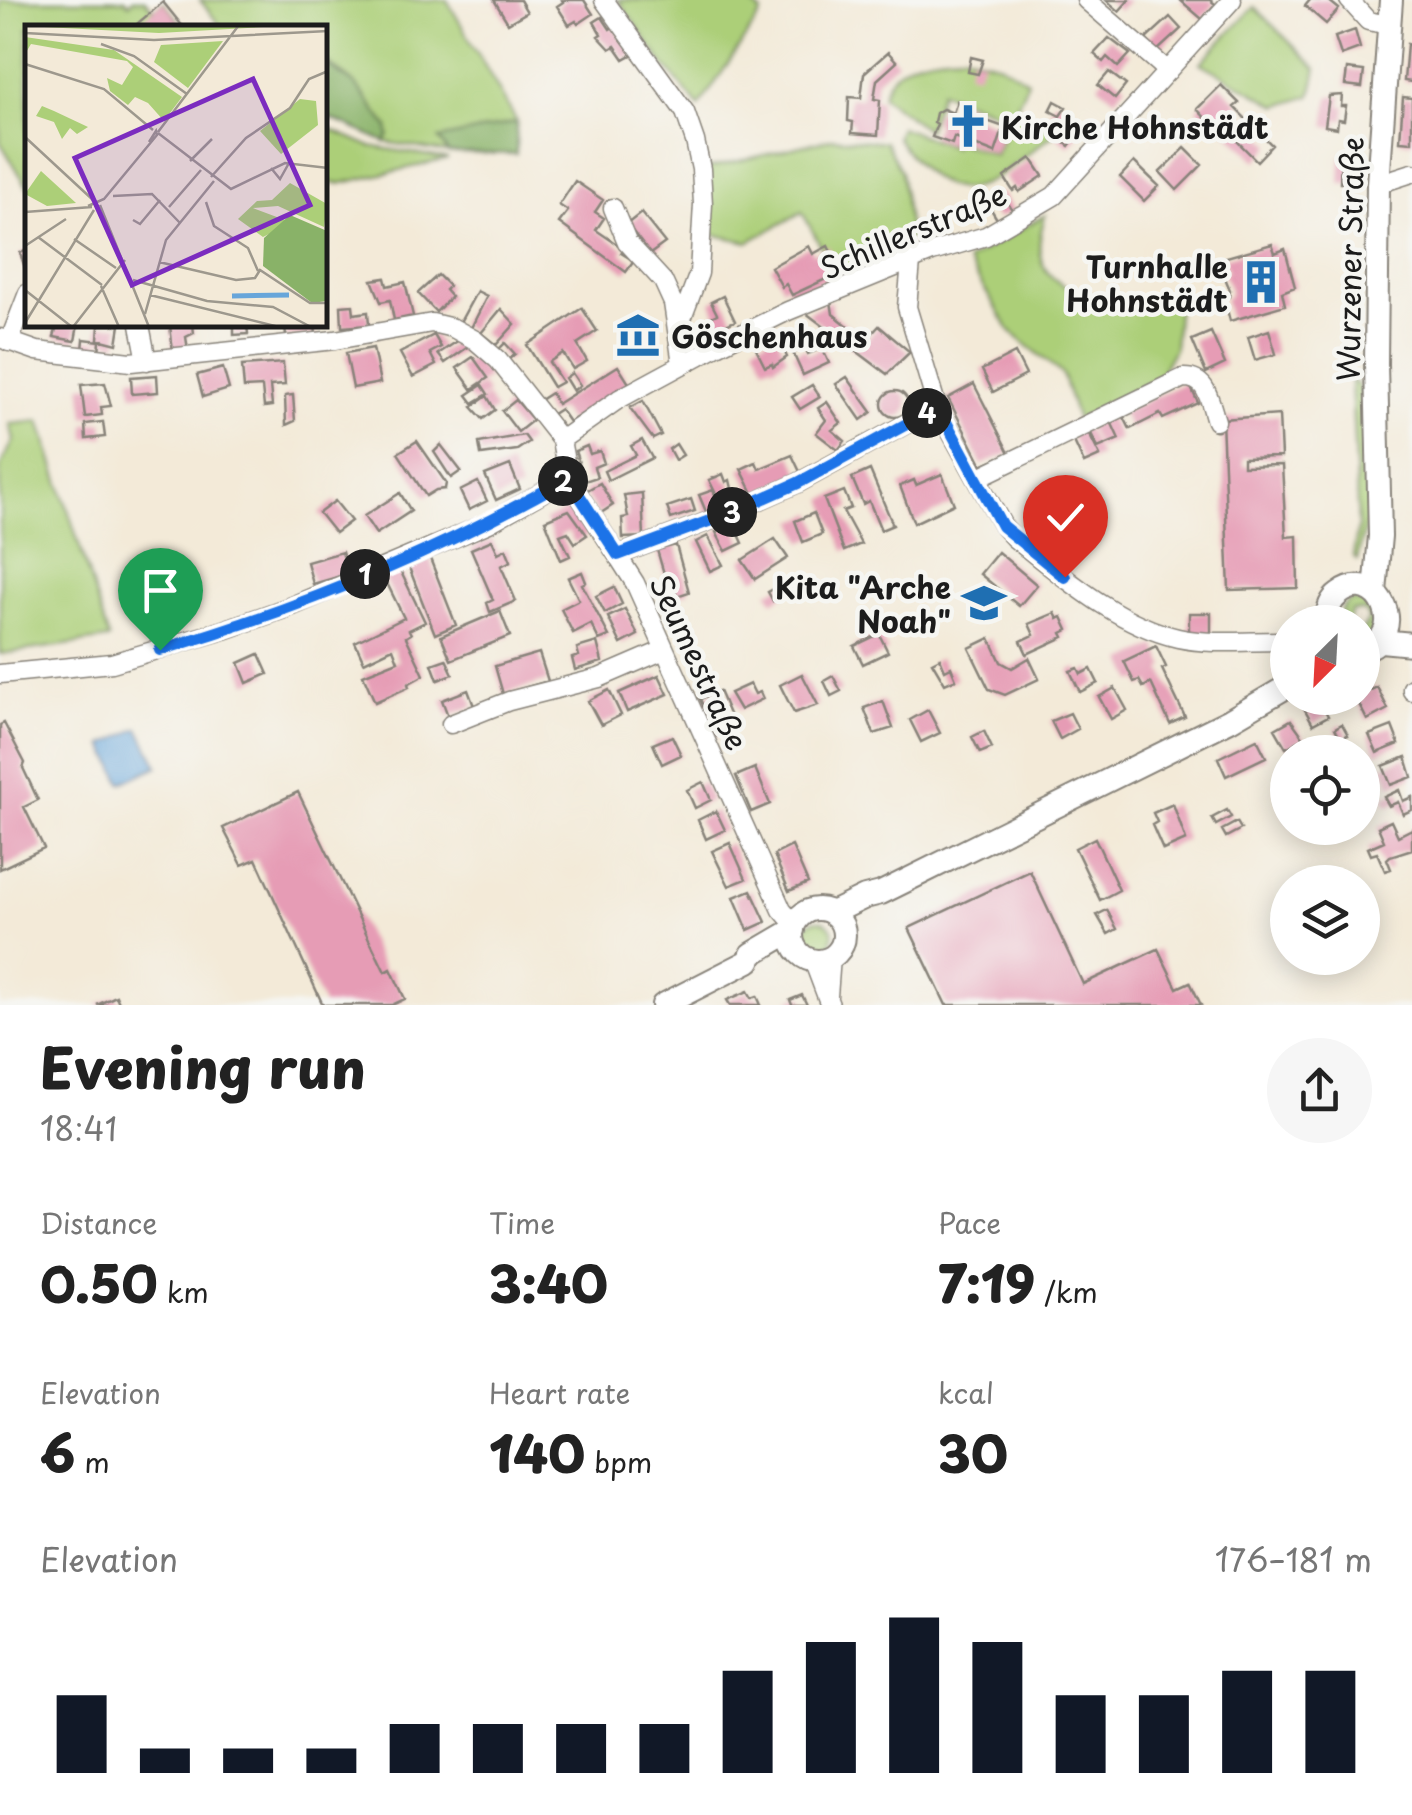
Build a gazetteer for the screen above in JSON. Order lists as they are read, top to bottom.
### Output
{
  "streets": {
    "main road": ["Wurzener Straße"],
    "street": ["Schillerstraße", "Seumestraße"]
  },
  "crossings": [
    ["Schillerstraße", "Seumestraße"]
  ],
  "places": {
    "church": ["Kirche Hohnstädt"],
    "building": ["Turnhalle Hohnstädt"],
    "museum": ["Göschenhaus"],
    "school or university": ["Kita \"Arche Noah\""]
  },
  "north": "bottom left",
  "page": {
    "pins": [
      "4",
      "2",
      "3",
      "1"
    ],
    "heading": ["Evening run", "18:41"],
    "stats": [
      ["Distance", "0.50 km"],
      ["Time", "3:40"],
      ["Pace", "7:19 /km"],
      ["Elevation", "6 m"],
      ["Heart rate", "140 bpm"],
      ["kcal", "30"]
    ],
    "chart": ["Elevation", "176–181 m"]
  }
}
